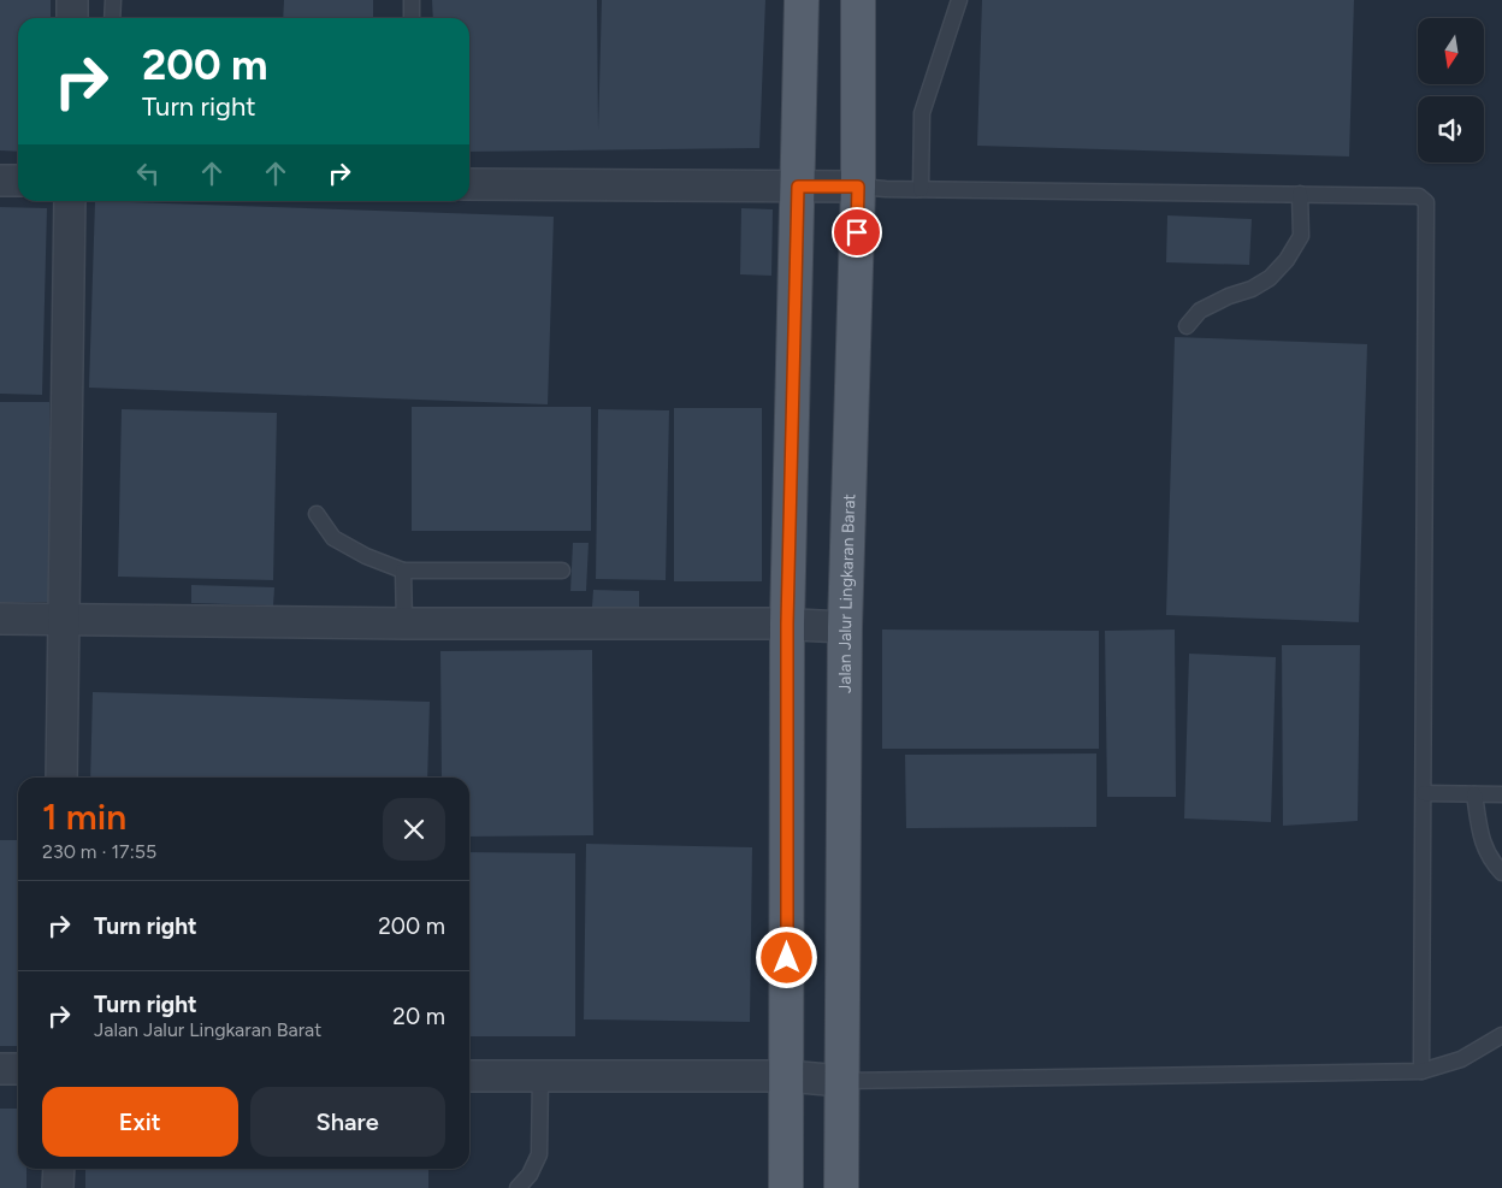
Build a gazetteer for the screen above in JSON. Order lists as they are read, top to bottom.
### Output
{
  "streets": {
    "main road": ["Jalan Jalur Lingkaran Barat"]
  },
  "north": "bottom",
  "page": {
    "turn": ["200 m", "Turn right"],
    "heading": ["1 min", "230 m · 17:55"],
    "list": [
      {
        "name": "Turn right",
        "value": "200 m"
      },
      {
        "name": "Turn right",
        "note": "Jalan Jalur Lingkaran Barat",
        "value": "20 m"
      }
    ],
    "buttons": ["Exit", "Share"]
  }
}
